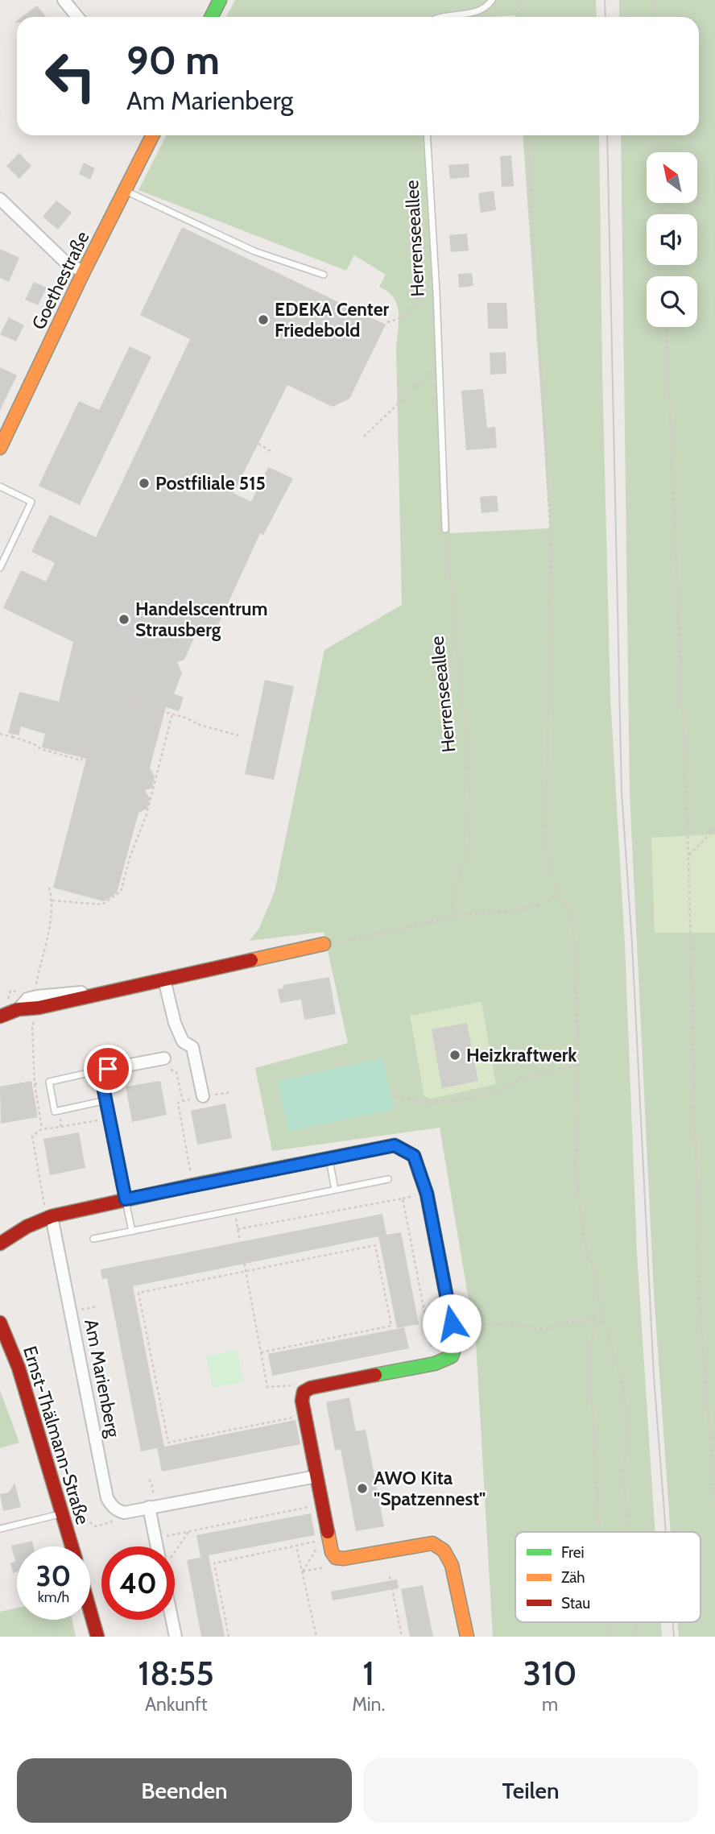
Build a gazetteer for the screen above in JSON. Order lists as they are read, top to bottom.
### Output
{
  "streets": {
    "street": ["Goethestraße", "Am Marienberg", "Ernst-Thälmann-Straße"],
    "lane": ["Herrenseeallee"]
  },
  "places": [
    "EDEKA Center Friedebold",
    "Postfiliale 515",
    "Handelscentrum Strausberg",
    "Heizkraftwerk",
    "AWO Kita \"Spatzennest\""
  ],
  "legend": ["Frei", "Zäh", "Stau"],
  "north": "top left",
  "page": {
    "turn": ["90 m", "Am Marienberg"],
    "speed": "30 km/h",
    "limit": "40",
    "eta": [
      "18:55",
      "Ankunft",
      "1",
      "Min.",
      "310",
      "m"
    ],
    "buttons": ["Beenden", "Teilen"]
  }
}
